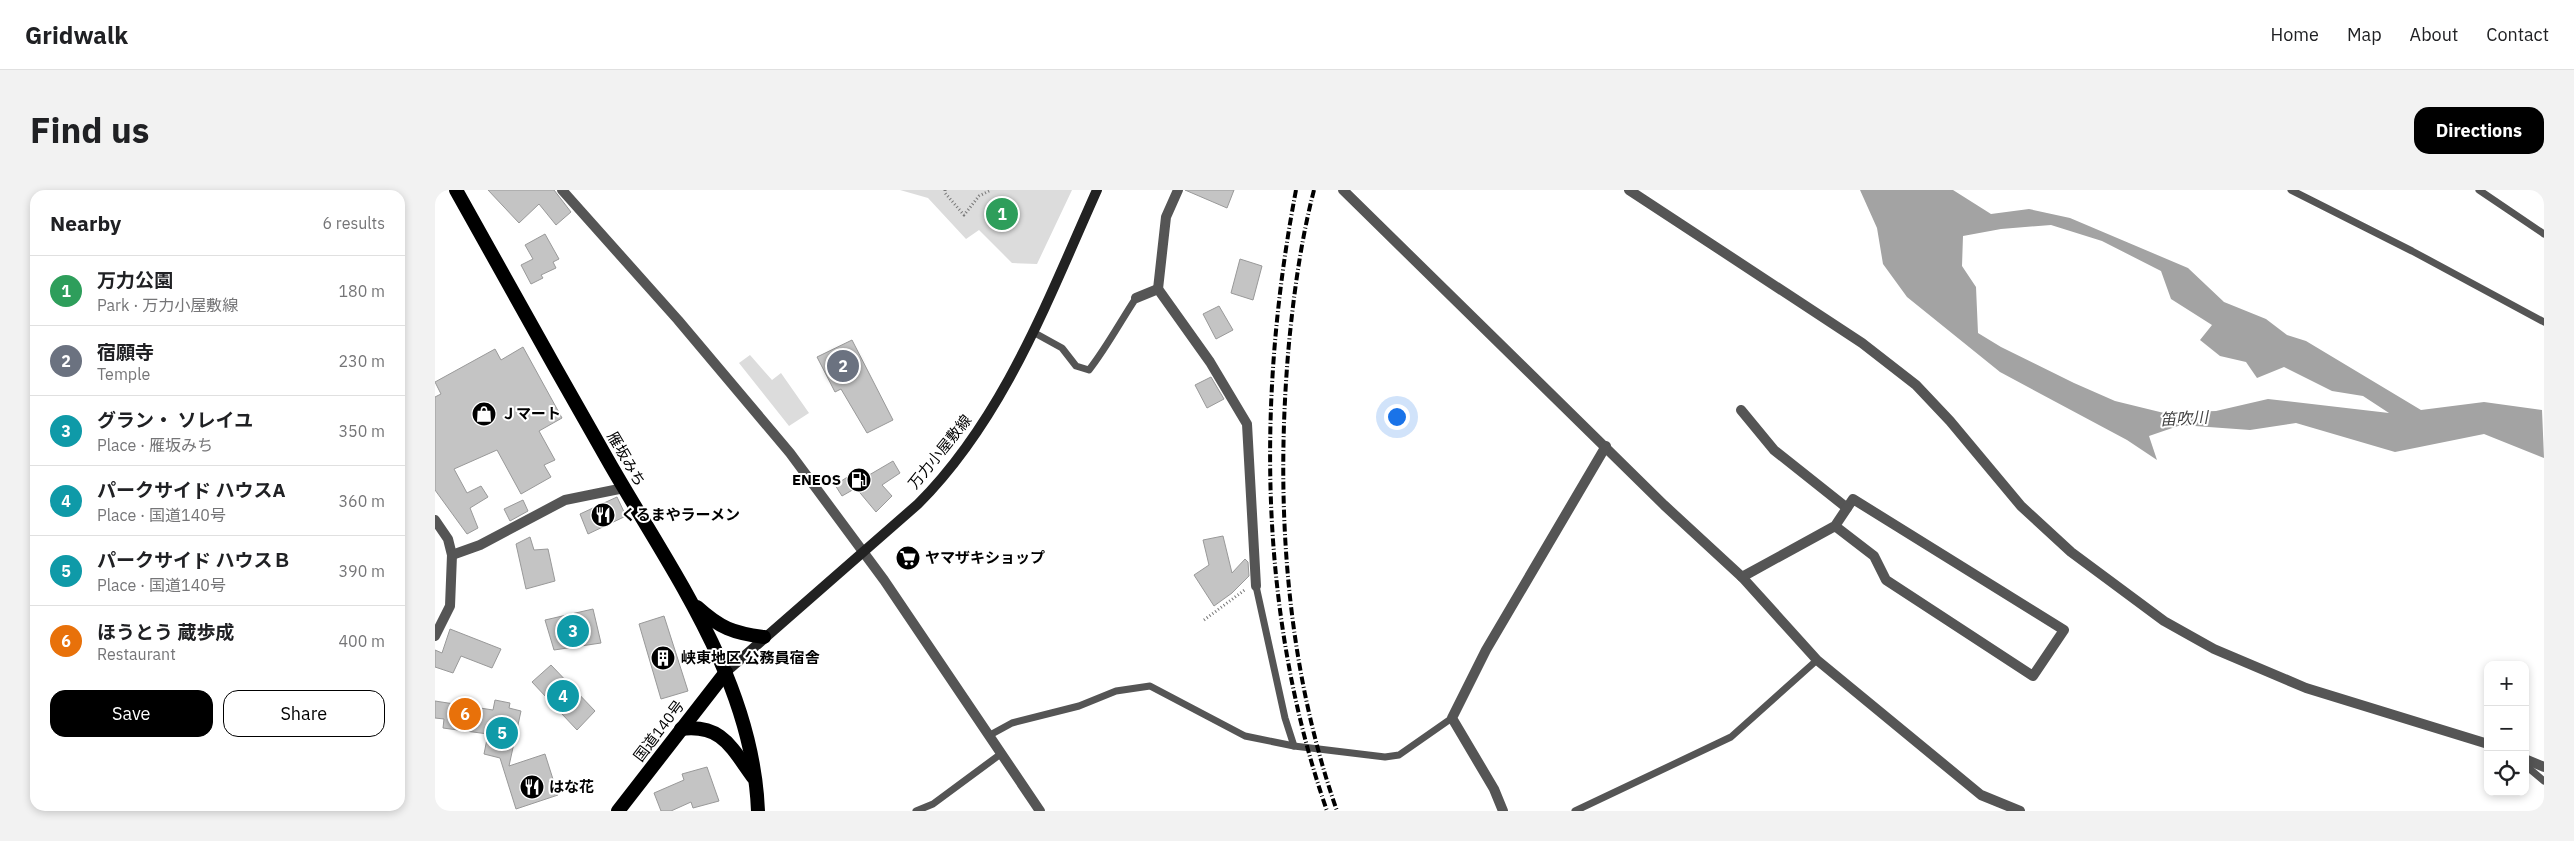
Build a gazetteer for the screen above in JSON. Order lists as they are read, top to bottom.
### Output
{
  "streets": {
    "highway": ["雁坂みち", "国道140号"],
    "main road": ["万力小屋敷線"]
  },
  "crossings": [
    ["万力小屋敷線", "雁坂みち"],
    ["万力小屋敷線", "国道140号"],
    ["雁坂みち", "国道140号"]
  ],
  "water": ["笛吹川"],
  "places": {
    "shop": ["Ｊマート"],
    "fuel station": ["ENEOS"],
    "restaurant": ["くるまやラーメン", "はな花"],
    "supermarket": ["ヤマザキショップ"],
    "building": ["峡東地区 公務員宿舎"]
  },
  "page": {
    "header": "Gridwalk",
    "nav": [
      "Home",
      "Map",
      "About",
      "Contact"
    ],
    "title": "Find us",
    "buttons": [
      "Directions",
      ["Save", "Share"]
    ],
    "heading": ["Nearby", "6 results"],
    "pins": [
      "1",
      "2",
      "3",
      "4",
      "6",
      "5"
    ],
    "list": [
      {
        "mark": "1",
        "name": "万力公園",
        "note": "Park · 万力小屋敷線",
        "value": "180 m"
      },
      {
        "mark": "2",
        "name": "宿願寺",
        "note": "Temple",
        "value": "230 m"
      },
      {
        "mark": "3",
        "name": "グラン・ ソレイユ",
        "note": "Place · 雁坂みち",
        "value": "350 m"
      },
      {
        "mark": "4",
        "name": "パークサイド ハウスA",
        "note": "Place · 国道140号",
        "value": "360 m"
      },
      {
        "mark": "5",
        "name": "パークサイド ハウスＢ",
        "note": "Place · 国道140号",
        "value": "390 m"
      },
      {
        "mark": "6",
        "name": "ほうとう 蔵歩成",
        "note": "Restaurant",
        "value": "400 m"
      }
    ],
    "map_buttons": ["+", "−"]
  }
}
